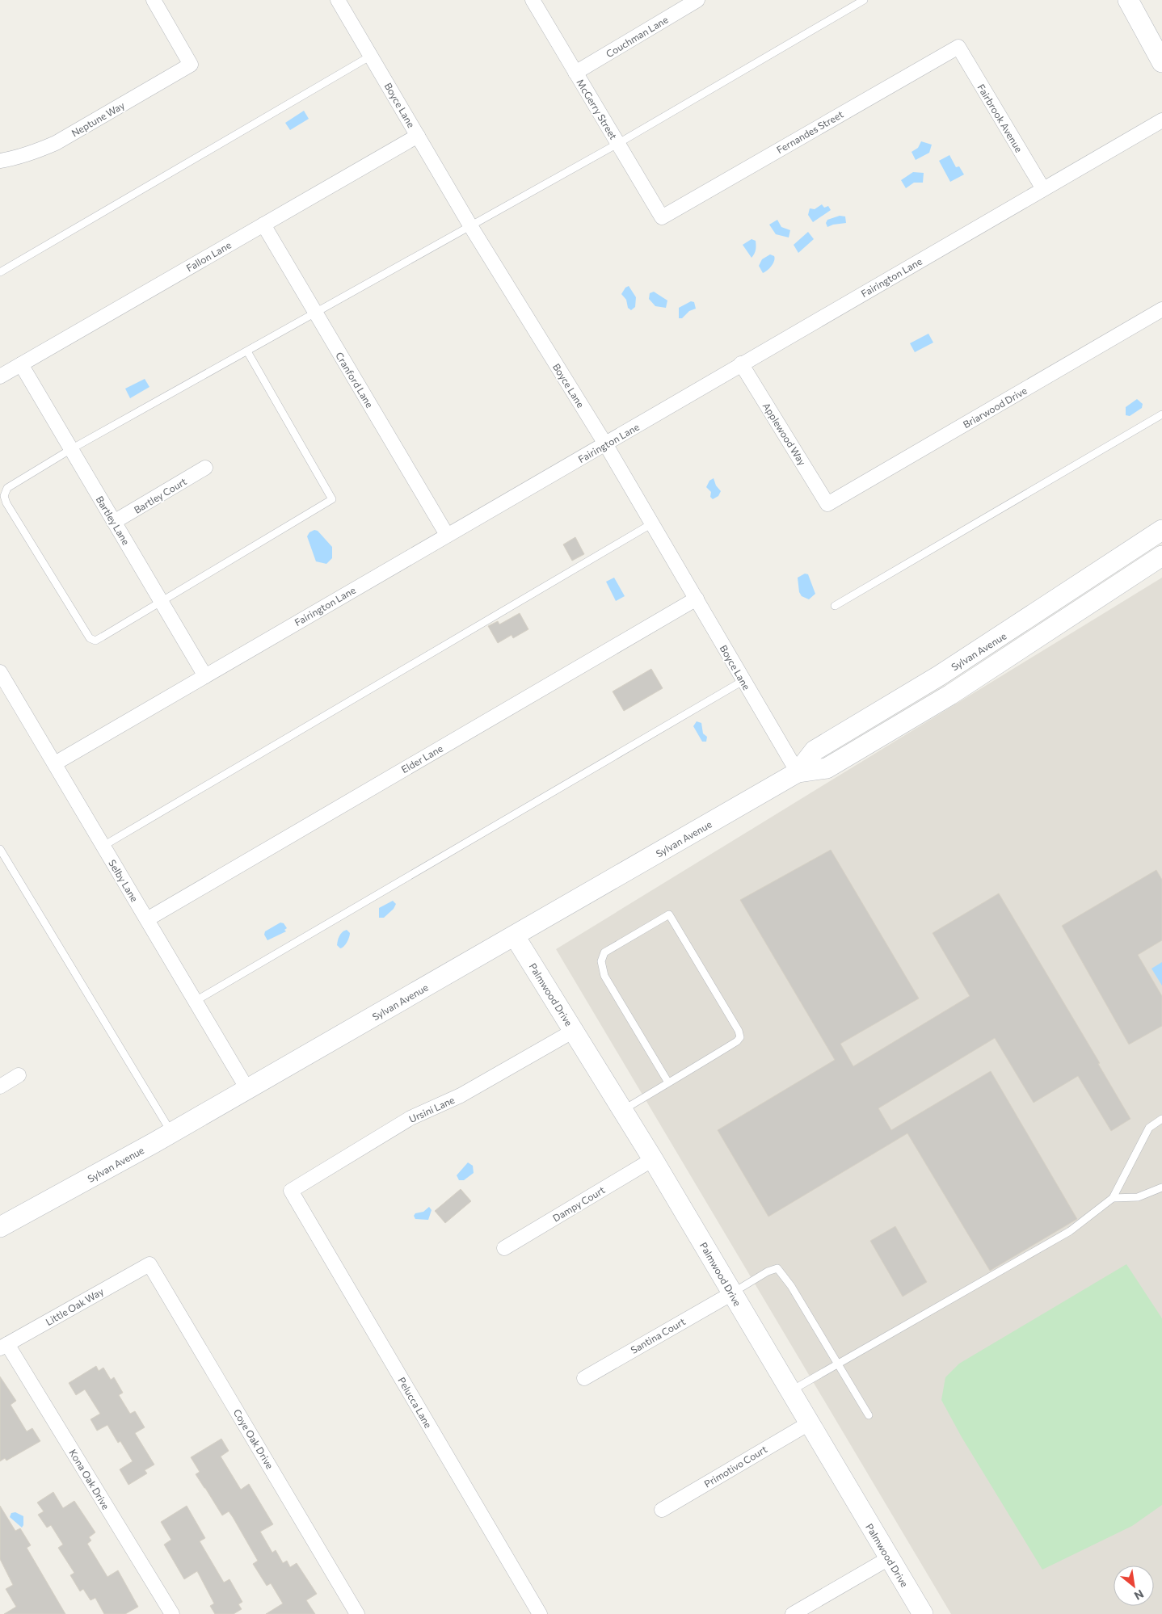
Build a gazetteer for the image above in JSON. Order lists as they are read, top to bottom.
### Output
{
  "streets": {
    "main road": ["Sylvan Avenue", "Palmwood Drive"],
    "street": [
      "Couchman Lane",
      "Boyce Lane",
      "McGerry Street",
      "Fairbrook Avenue",
      "Neptune Way",
      "Fernandes Street",
      "Fallon Lane",
      "Fairington Lane",
      "Cranford Lane",
      "Briarwood Drive",
      "Applewood Way",
      "Bartley Court",
      "Bartley Lane",
      "Elder Lane",
      "Selby Lane",
      "Ursini Lane",
      "Dampy Court",
      "Little Oak Way",
      "Santina Court",
      "Pelucca Lane",
      "Coye Oak Drive",
      "Primotivo Court",
      "Kona Oak Drive"
    ]
  },
  "crossings": [
    ["Couchman Lane", "McGerry Street"],
    ["Boyce Lane", "Fallon Lane"],
    ["Boyce Lane", "Fairington Lane"],
    ["Boyce Lane", "Sylvan Avenue"],
    ["Boyce Lane", "Elder Lane"],
    ["McGerry Street", "Fernandes Street"],
    ["Fairbrook Avenue", "Fernandes Street"],
    ["Fairbrook Avenue", "Fairington Lane"],
    ["Fallon Lane", "Cranford Lane"],
    ["Fallon Lane", "Bartley Lane"],
    ["Fairington Lane", "Cranford Lane"],
    ["Fairington Lane", "Applewood Way"],
    ["Fairington Lane", "Bartley Lane"],
    ["Fairington Lane", "Selby Lane"],
    ["Briarwood Drive", "Applewood Way"],
    ["Bartley Court", "Bartley Lane"],
    ["Sylvan Avenue", "Selby Lane"],
    ["Sylvan Avenue", "Palmwood Drive"],
    ["Elder Lane", "Selby Lane"],
    ["Palmwood Drive", "Ursini Lane"],
    ["Palmwood Drive", "Dampy Court"],
    ["Palmwood Drive", "Santina Court"],
    ["Palmwood Drive", "Primotivo Court"],
    ["Ursini Lane", "Pelucca Lane"],
    ["Little Oak Way", "Coye Oak Drive"],
    ["Little Oak Way", "Kona Oak Drive"]
  ],
  "north": "bottom right"
}
